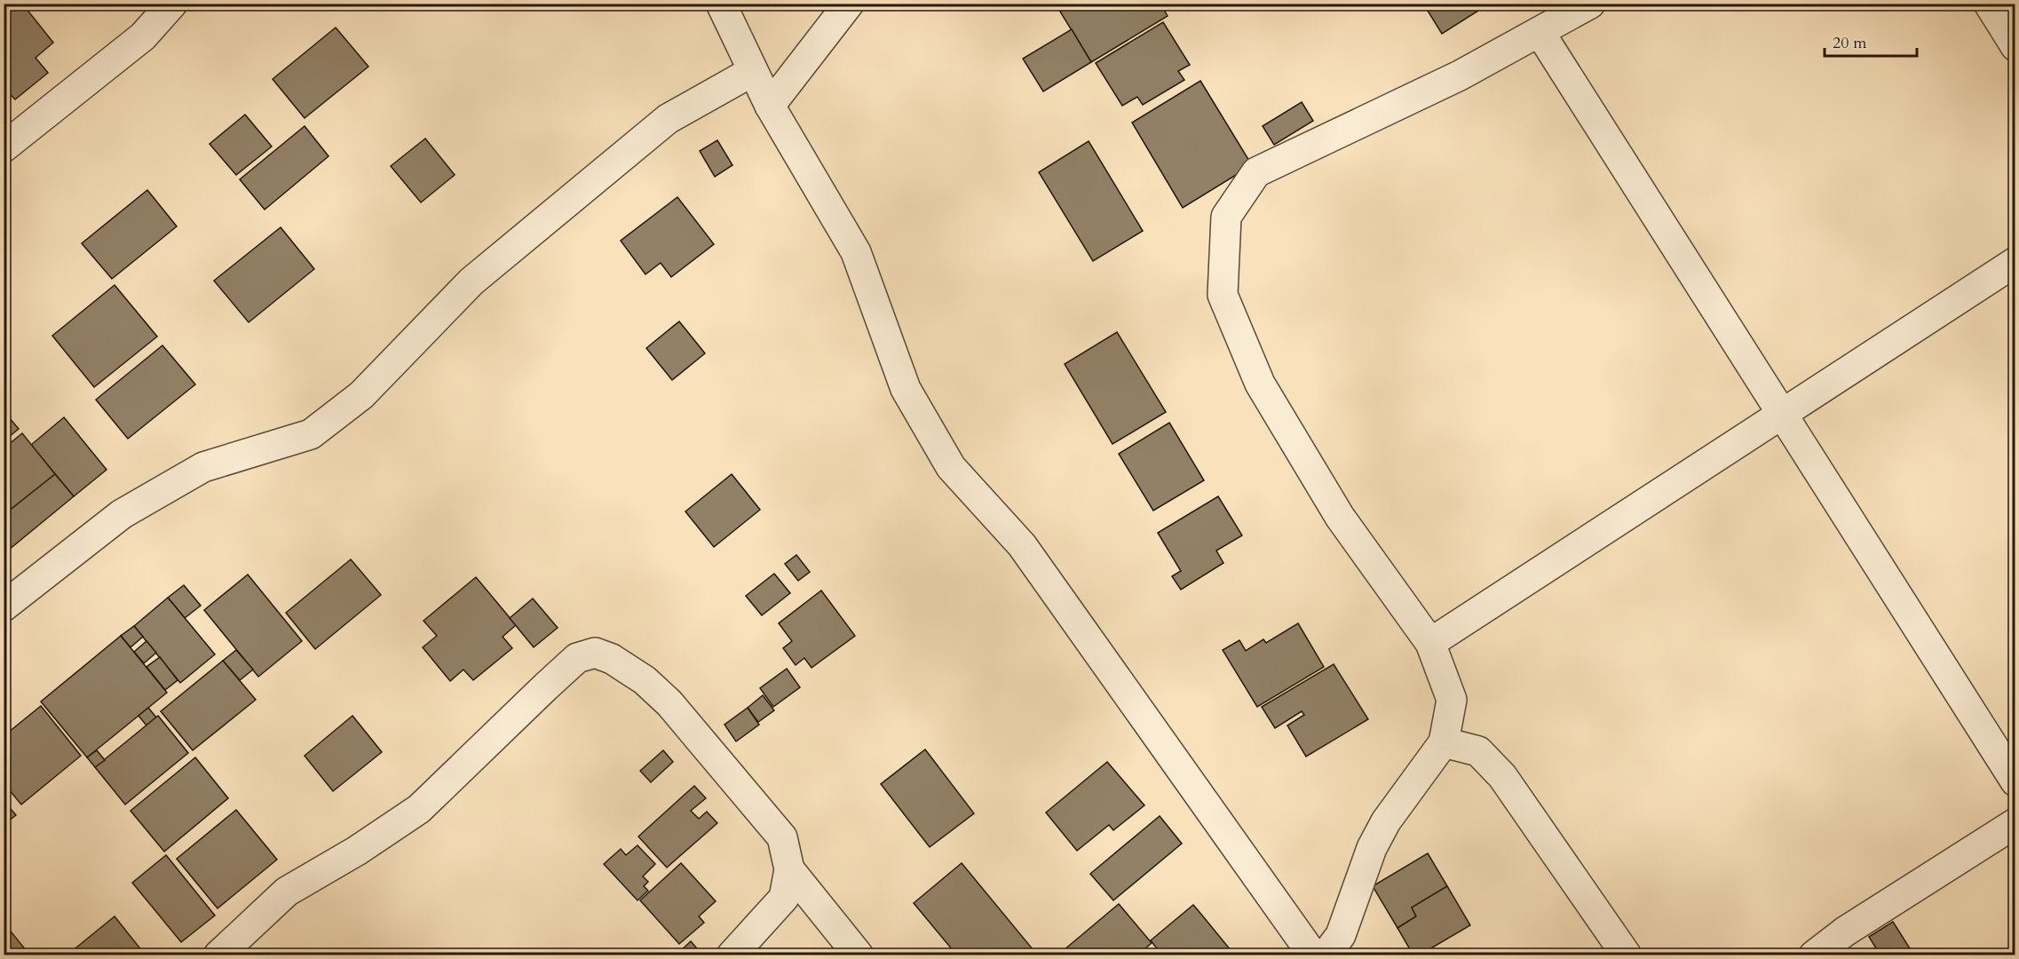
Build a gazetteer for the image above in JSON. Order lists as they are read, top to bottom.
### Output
{
  "scale_bar": "20 m"
}
